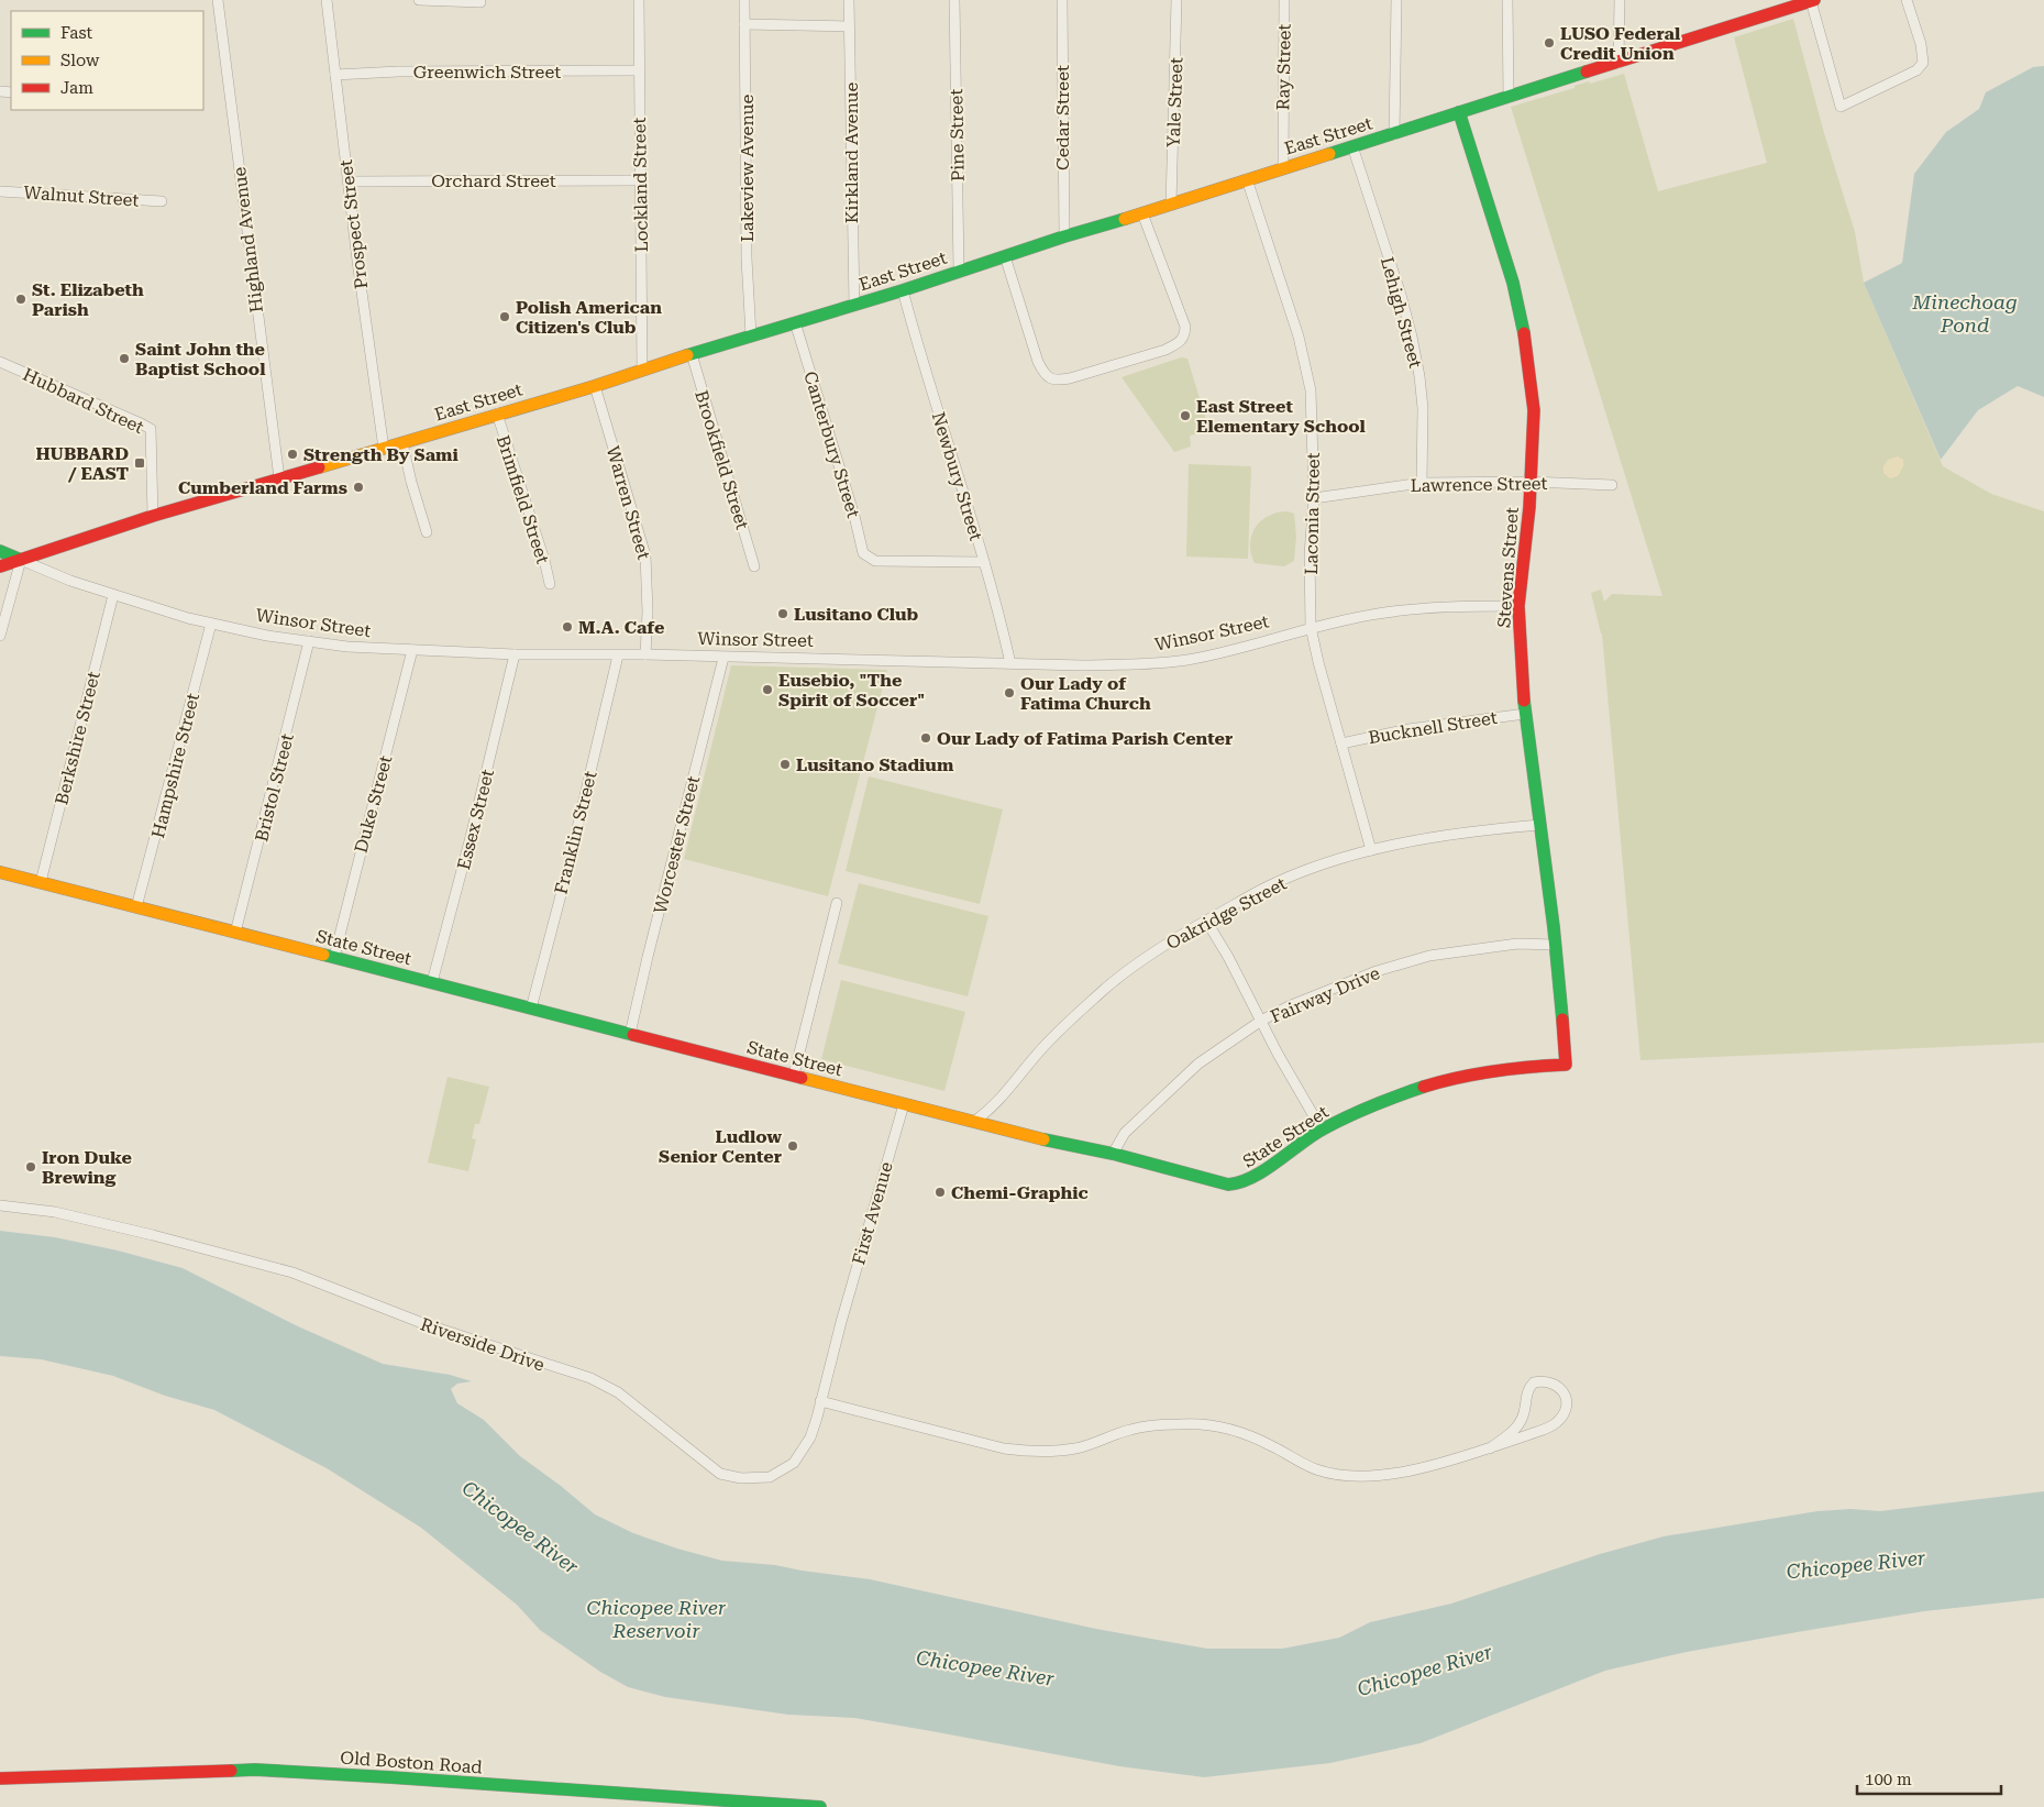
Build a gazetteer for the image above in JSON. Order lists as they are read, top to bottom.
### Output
{
  "streets": {
    "street": [
      "Ray Street",
      "Greenwich Street",
      "Yale Street",
      "Cedar Street",
      "Pine Street",
      "East Street",
      "Kirkland Avenue",
      "Lakeview Avenue",
      "Orchard Street",
      "Lockland Street",
      "Walnut Street",
      "Prospect Street",
      "Highland Avenue",
      "Lehigh Street",
      "Hubbard Street",
      "Canterbury Street",
      "Brookfield Street",
      "Newbury Street",
      "Lawrence Street",
      "Brimfield Street",
      "Warren Street",
      "Laconia Street",
      "Stevens Street",
      "Winsor Street",
      "Bucknell Street",
      "Berkshire Street",
      "Hampshire Street",
      "Bristol Street",
      "Duke Street",
      "Essex Street",
      "Franklin Street",
      "Worcester Street",
      "Oakridge Street",
      "State Street",
      "Fairway Drive",
      "First Avenue",
      "Riverside Drive",
      "Old Boston Road"
    ]
  },
  "crossings": [
    ["Ray Street", "East Street"],
    ["Greenwich Street", "Lockland Street"],
    ["Greenwich Street", "Prospect Street"],
    ["Yale Street", "East Street"],
    ["Cedar Street", "East Street"],
    ["Pine Street", "East Street"],
    ["East Street", "Kirkland Avenue"],
    ["East Street", "Lakeview Avenue"],
    ["East Street", "Lockland Street"],
    ["East Street", "Prospect Street"],
    ["East Street", "Highland Avenue"],
    ["East Street", "Lehigh Street"],
    ["East Street", "Hubbard Street"],
    ["East Street", "Canterbury Street"],
    ["East Street", "Brookfield Street"],
    ["East Street", "Newbury Street"],
    ["East Street", "Brimfield Street"],
    ["East Street", "Warren Street"],
    ["East Street", "Laconia Street"],
    ["East Street", "Stevens Street"],
    ["East Street", "Winsor Street"],
    ["Orchard Street", "Lockland Street"],
    ["Orchard Street", "Prospect Street"],
    ["Lehigh Street", "Lawrence Street"],
    ["Canterbury Street", "Newbury Street"],
    ["Newbury Street", "Winsor Street"],
    ["Lawrence Street", "Laconia Street"],
    ["Lawrence Street", "Stevens Street"],
    ["Warren Street", "Winsor Street"],
    ["Laconia Street", "Winsor Street"],
    ["Laconia Street", "Bucknell Street"],
    ["Laconia Street", "Oakridge Street"],
    ["Stevens Street", "Winsor Street"],
    ["Stevens Street", "Bucknell Street"],
    ["Stevens Street", "Oakridge Street"],
    ["Stevens Street", "State Street"],
    ["Stevens Street", "Fairway Drive"],
    ["Winsor Street", "Berkshire Street"],
    ["Winsor Street", "Hampshire Street"],
    ["Winsor Street", "Bristol Street"],
    ["Winsor Street", "Duke Street"],
    ["Winsor Street", "Essex Street"],
    ["Winsor Street", "Franklin Street"],
    ["Winsor Street", "Worcester Street"],
    ["Berkshire Street", "State Street"],
    ["Hampshire Street", "State Street"],
    ["Bristol Street", "State Street"],
    ["Duke Street", "State Street"],
    ["Essex Street", "State Street"],
    ["Franklin Street", "State Street"],
    ["Worcester Street", "State Street"],
    ["Oakridge Street", "State Street"],
    ["State Street", "Fairway Drive"],
    ["State Street", "First Avenue"],
    ["First Avenue", "Riverside Drive"]
  ],
  "water": ["Minechoag Pond", "Chicopee River", "Chicopee River Reservoir"],
  "places": {
    "other": [
      "LUSO Federal Credit Union",
      "St. Elizabeth Parish",
      "Polish American Citizen's Club",
      "Saint John the Baptist School",
      "East Street Elementary School",
      "Strength By Sami",
      "Cumberland Farms",
      "Lusitano Club",
      "M.A. Cafe",
      "Eusebio, \"The Spirit of Soccer\"",
      "Our Lady of Fatima Church",
      "Our Lady of Fatima Parish Center",
      "Lusitano Stadium",
      "Ludlow Senior Center",
      "Iron Duke Brewing",
      "Chemi-Graphic"
    ],
    "transit": ["HUBBARD / EAST"]
  },
  "legend": ["Fast", "Slow", "Jam"],
  "scale_bar": "100 m"
}
